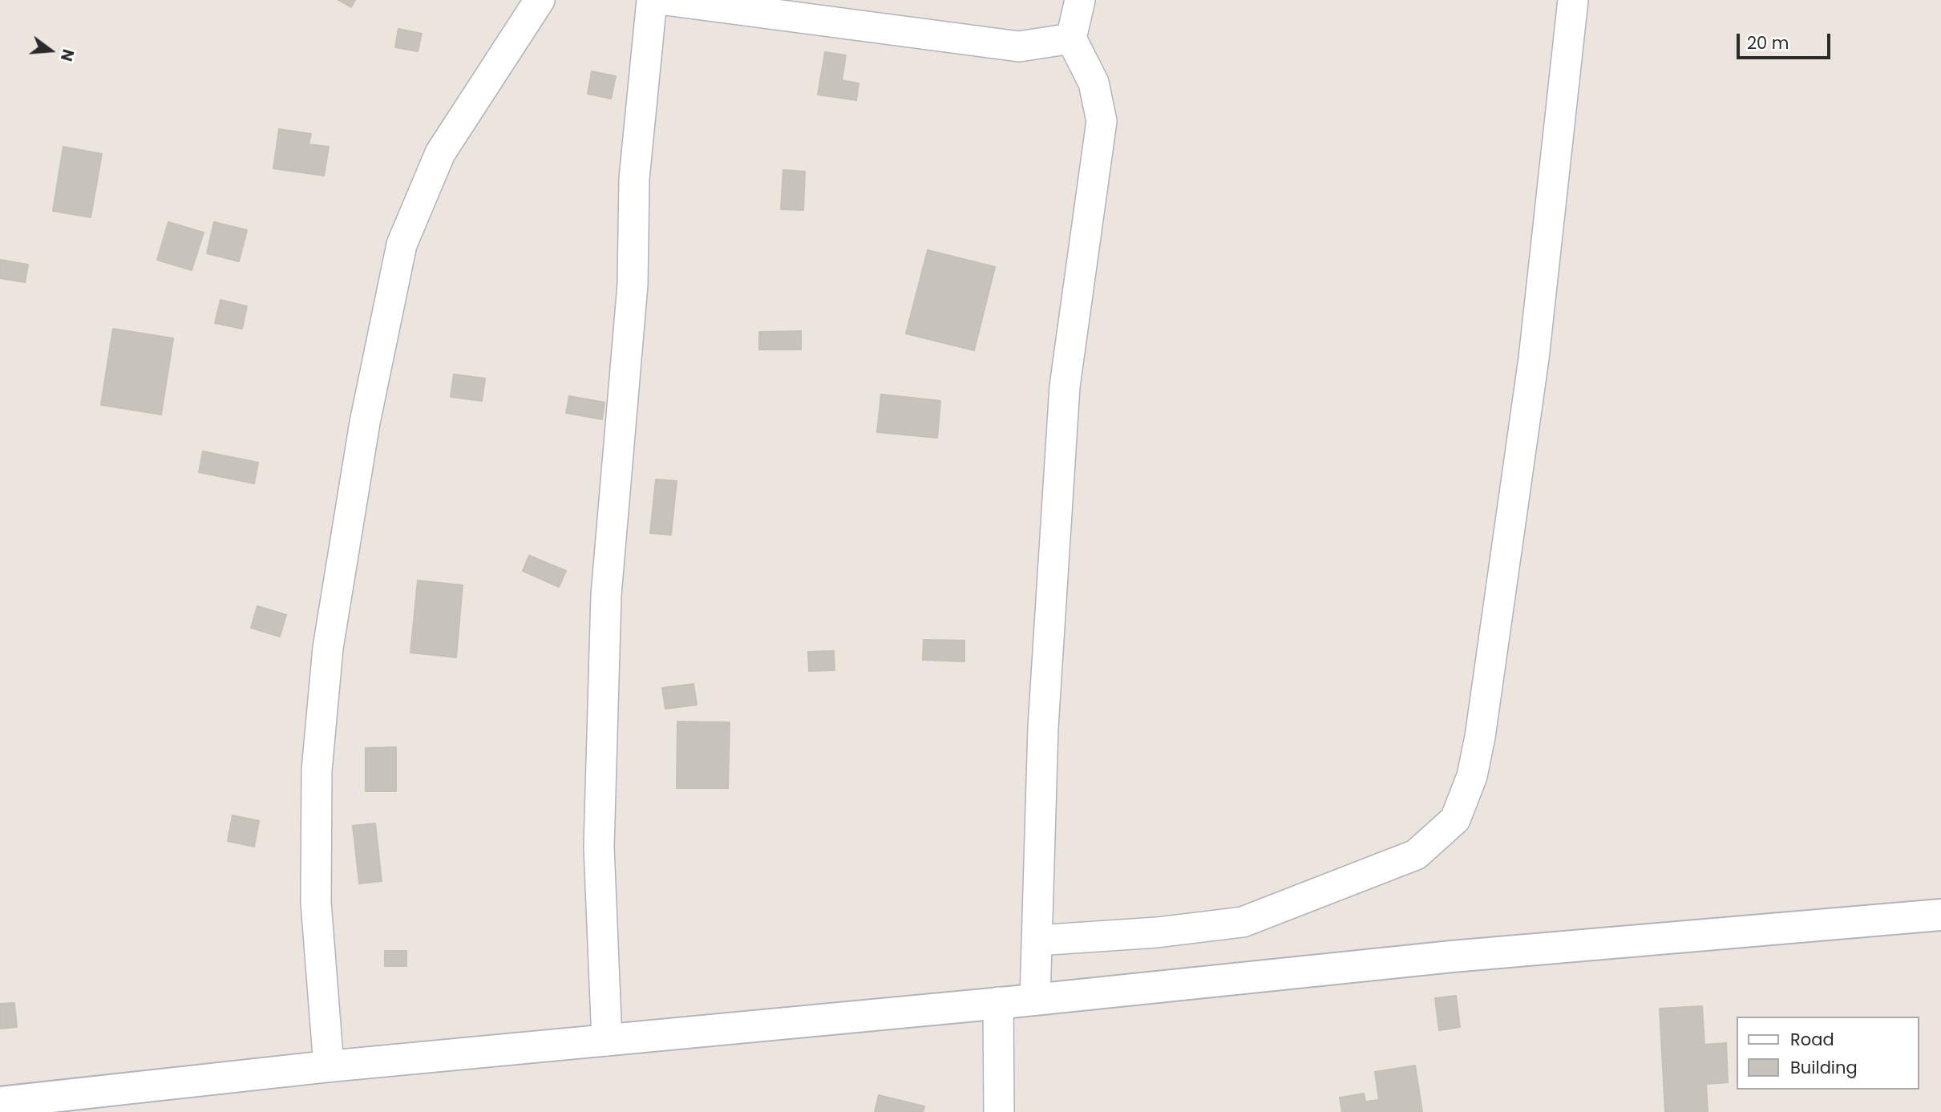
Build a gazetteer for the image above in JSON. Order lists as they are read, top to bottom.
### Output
{
  "legend": ["Road", "Building"],
  "scale_bar": "20 m",
  "north": "right"
}
